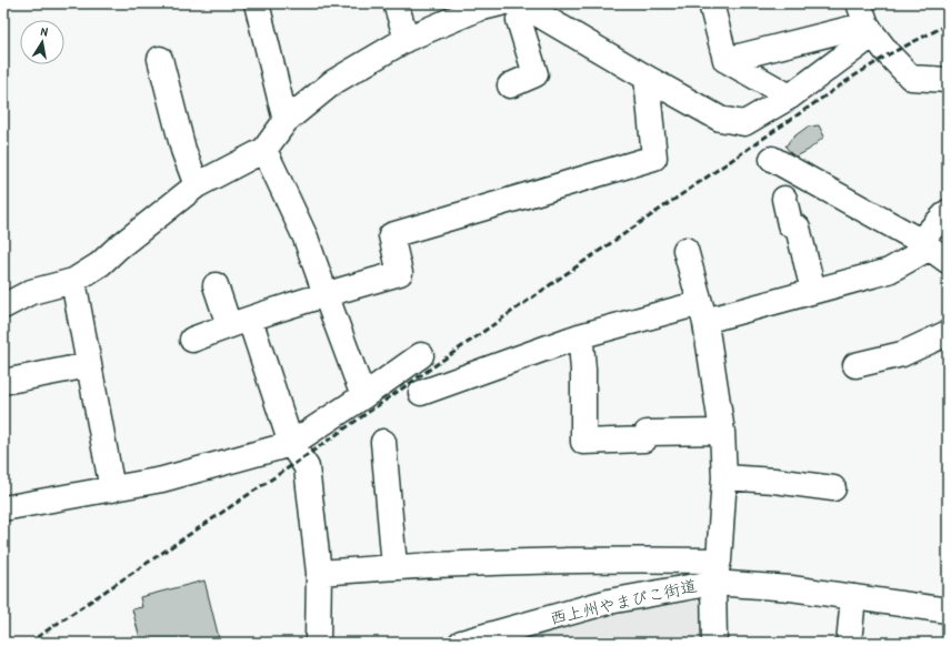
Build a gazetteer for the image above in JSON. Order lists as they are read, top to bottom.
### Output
{
  "streets": {
    "main road": ["西上州やまびこ街道"]
  },
  "north": "top"
}
